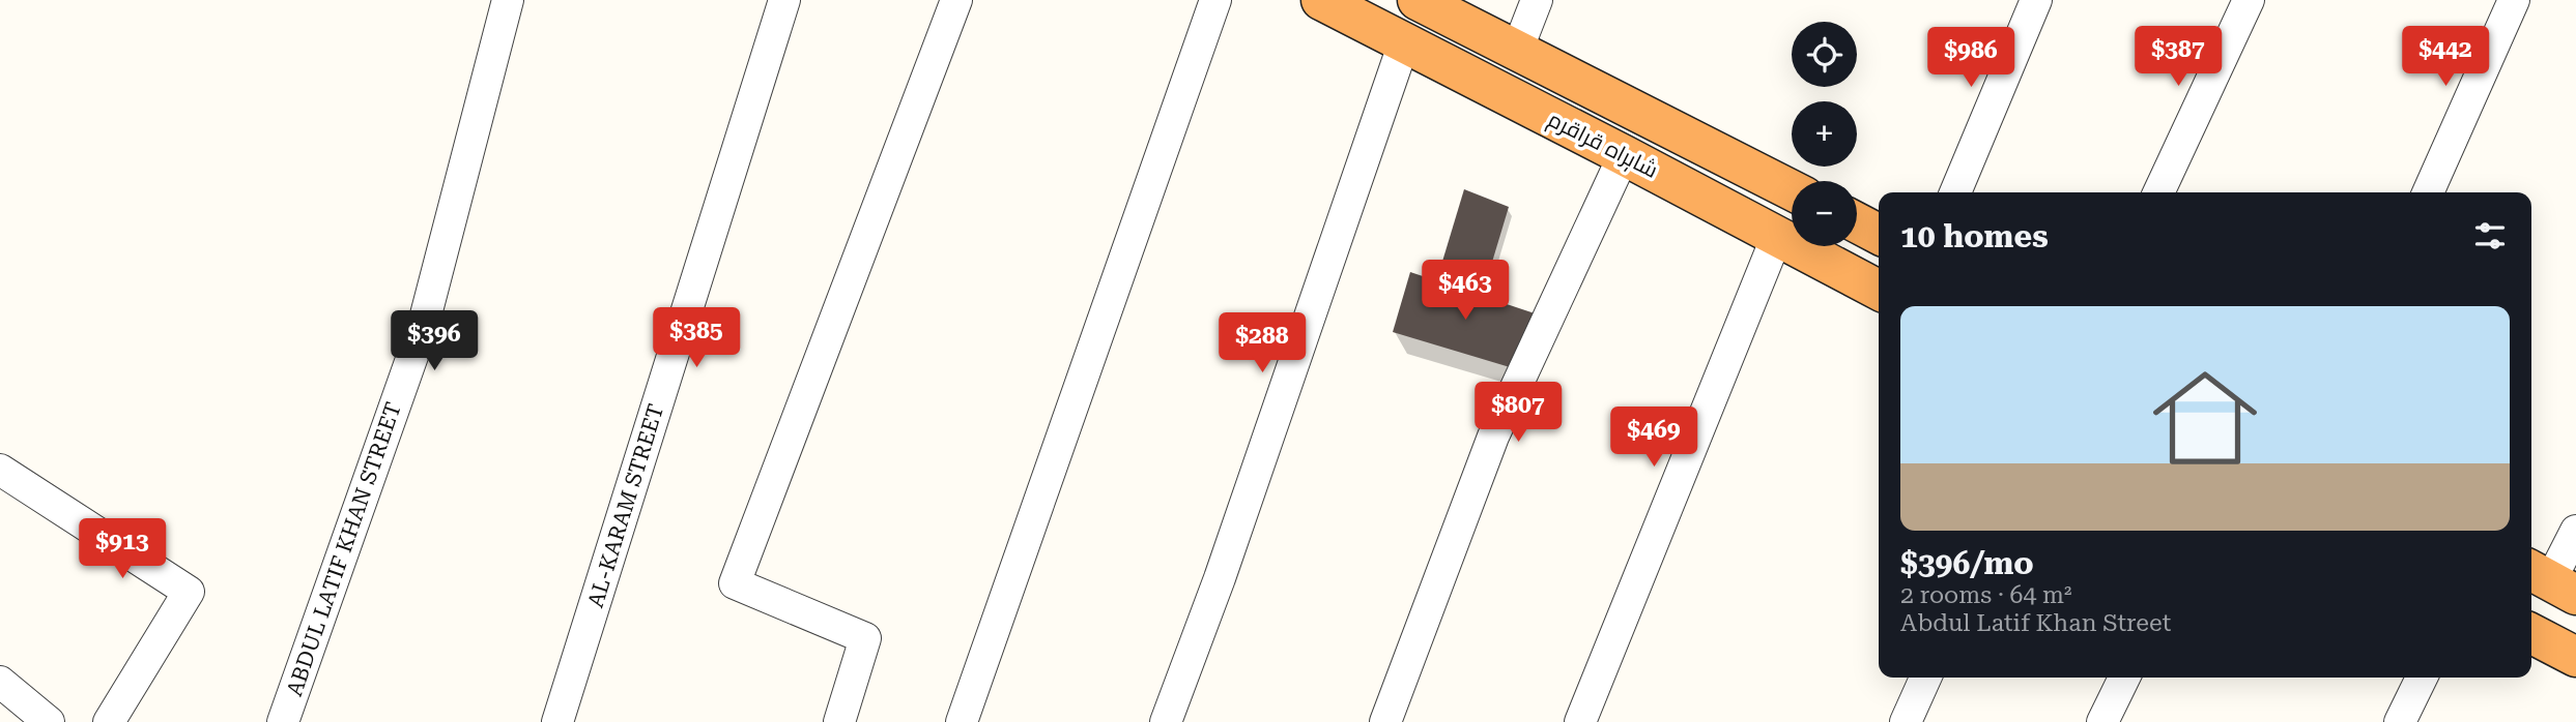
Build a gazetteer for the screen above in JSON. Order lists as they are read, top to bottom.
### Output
{
  "streets": {
    "highway": ["شاہراہ قراقرم"],
    "street": ["AL-KARAM STREET", "ABDUL LATIF KHAN STREET"]
  },
  "page": {
    "map_buttons": ["+", "−"],
    "price": [
      "$387",
      "$442",
      "$986",
      "$463",
      "$385",
      "$396",
      "$288",
      "$807",
      "$469",
      "$913"
    ],
    "heading": "10 homes",
    "list": [
      {
        "name": "$396/mo",
        "note": "2 rooms · 64 m² · Abdul Latif Khan Street"
      }
    ]
  }
}
